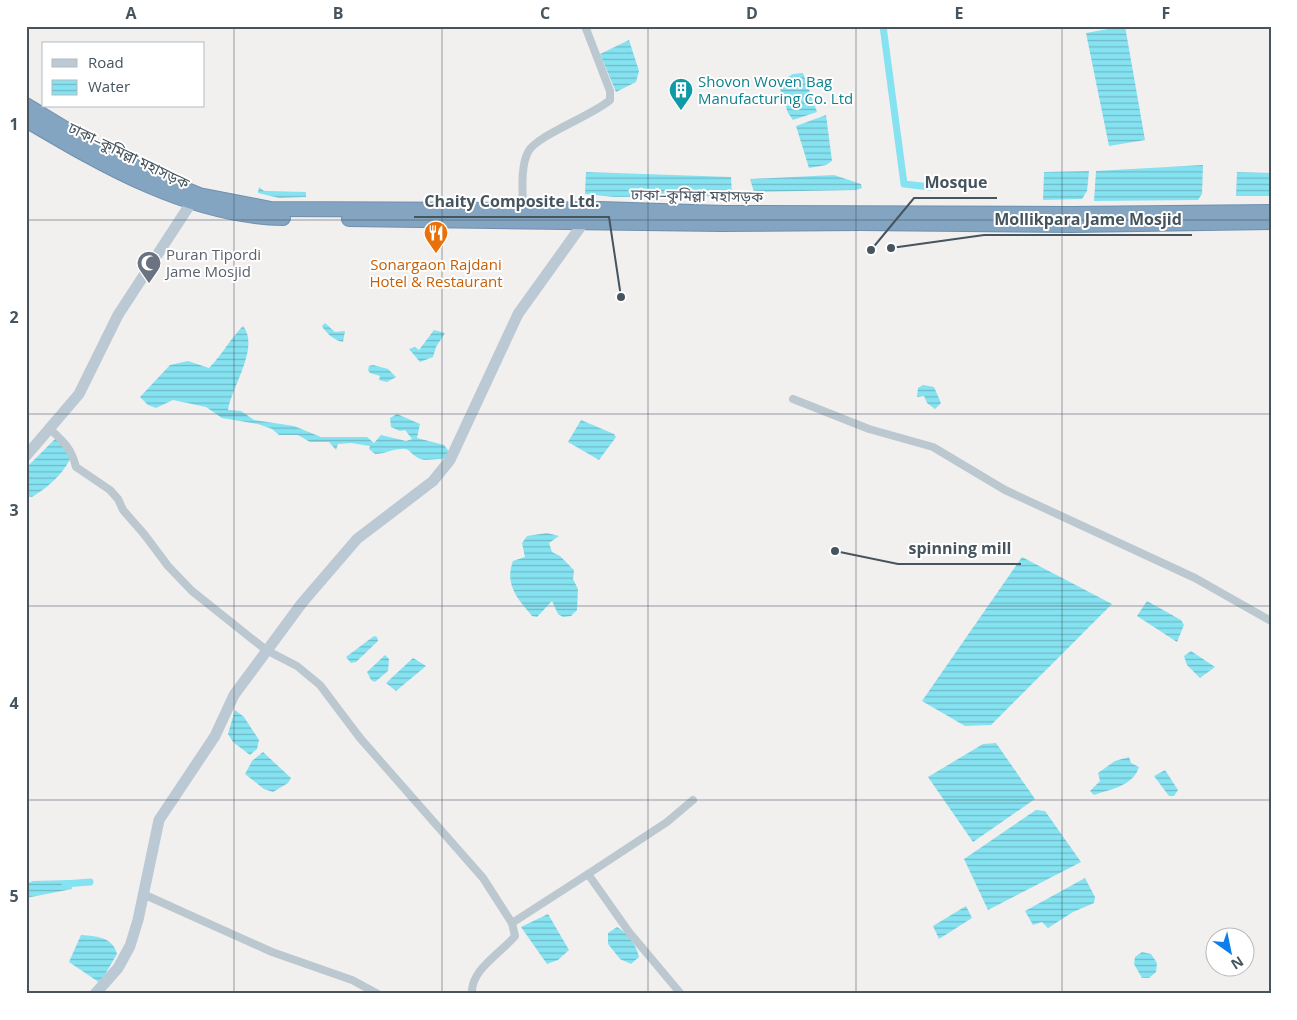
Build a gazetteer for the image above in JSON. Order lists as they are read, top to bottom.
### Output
{
  "streets": {
    "highway": ["ঢাকা–কুমিল্লা মহাসড়ক"]
  },
  "places": {
    "building": ["Shovon Woven Bag Manufacturing Co. Ltd"],
    "other": [
      "Mollikpara Jame Mosjid",
      "Mosque",
      "Chaity Composite Ltd.",
      "spinning mill"
    ],
    "restaurant": ["Sonargaon Rajdani Hotel & Restaurant"],
    "mosque": ["Puran Tipordi Jame Mosjid"]
  },
  "legend": ["Road", "Water"],
  "north": "bottom right",
  "grid": {
    "columns": [
      "A",
      "B",
      "C",
      "D",
      "E",
      "F"
    ],
    "rows": [
      "1",
      "2",
      "3",
      "4",
      "5"
    ]
  }
}
